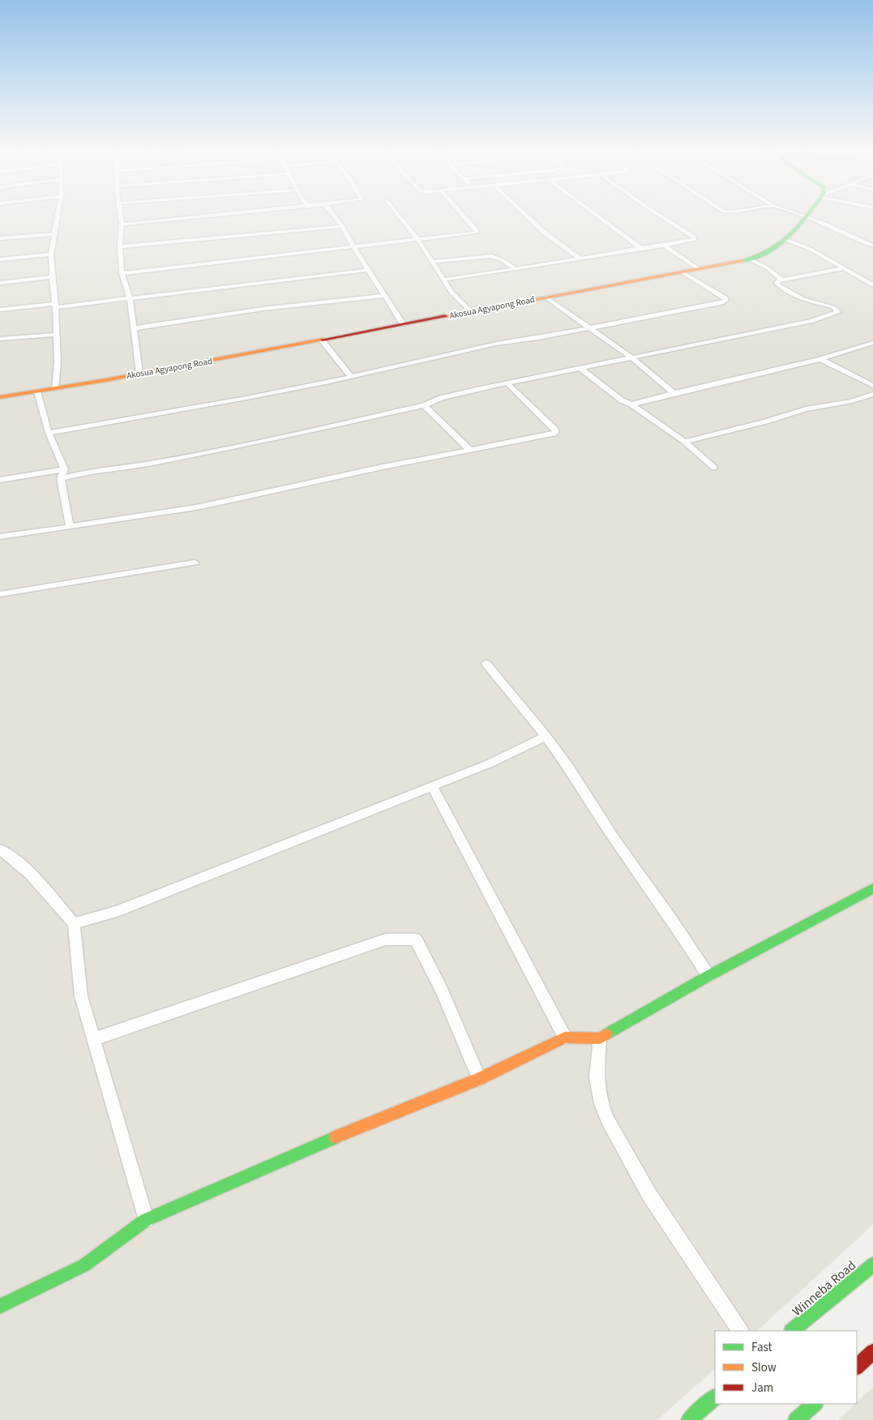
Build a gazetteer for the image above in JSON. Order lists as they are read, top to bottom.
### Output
{
  "streets": {
    "main road": ["Akosua Agyapong Road", "Winneba Road"]
  },
  "legend": ["Fast", "Slow", "Jam"]
}
